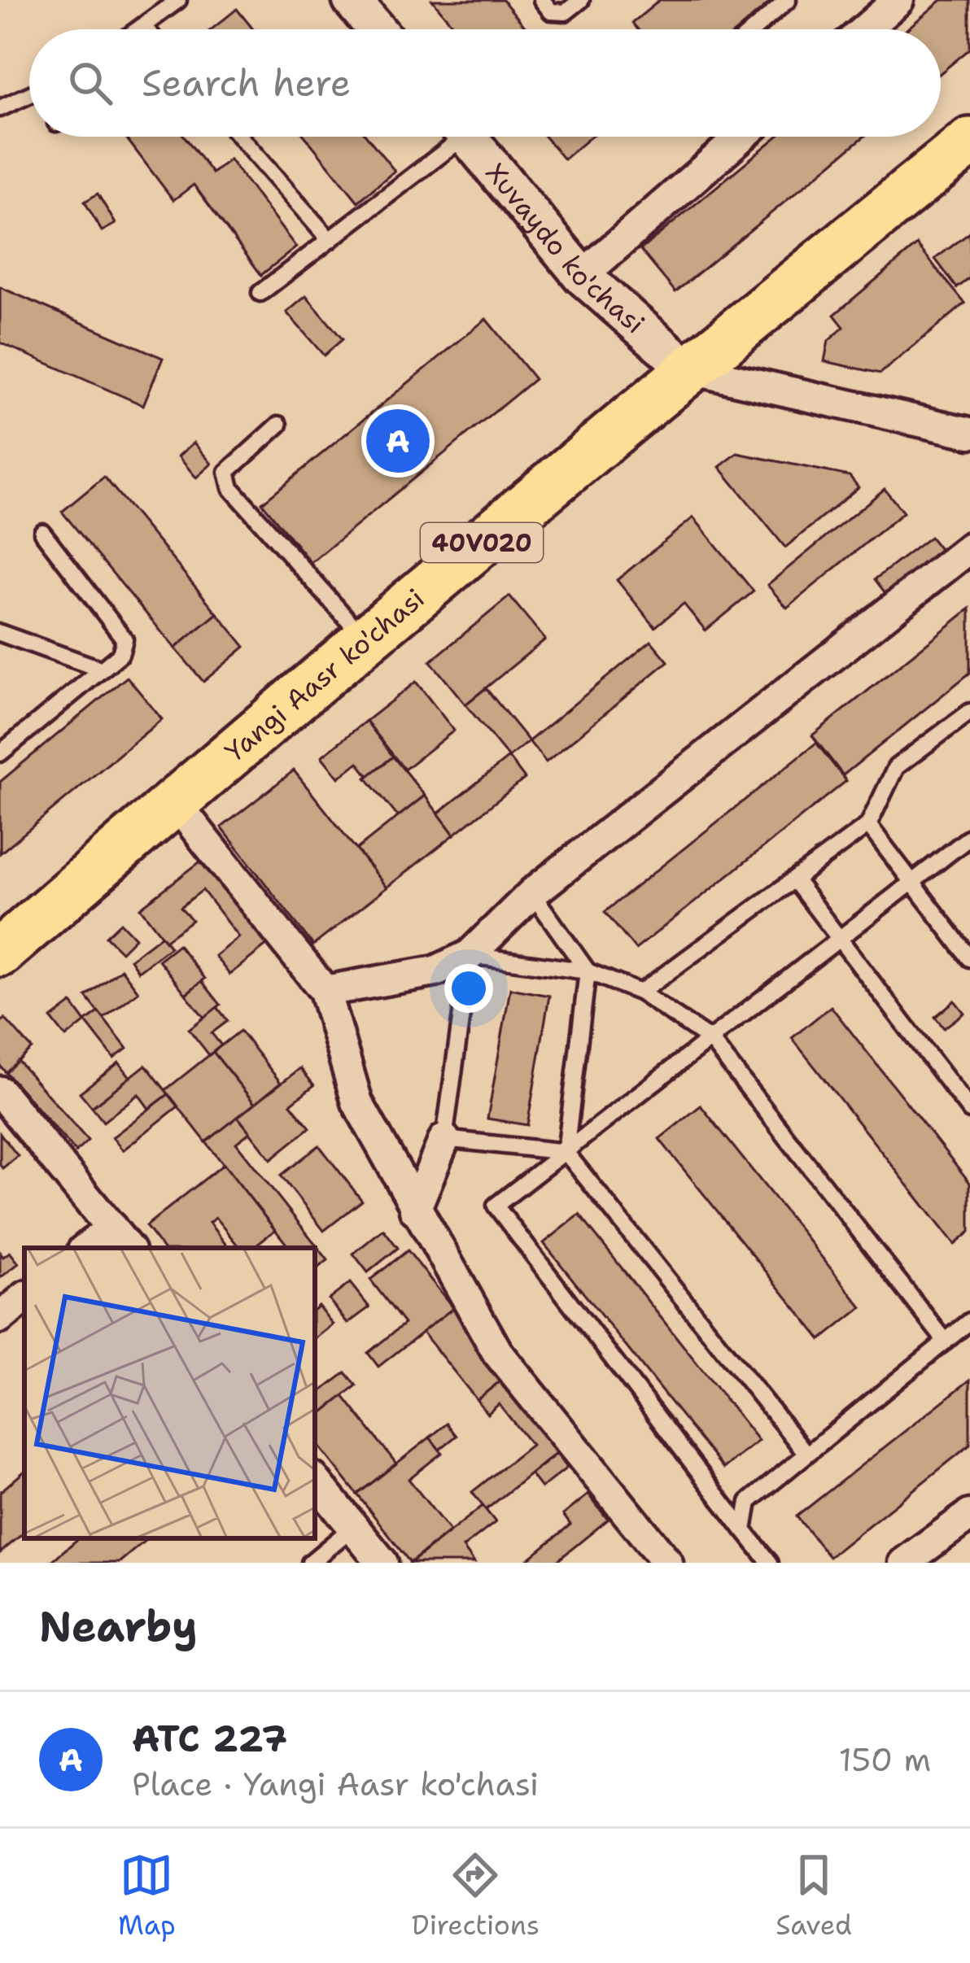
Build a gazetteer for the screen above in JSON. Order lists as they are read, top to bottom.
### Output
{
  "streets": {
    "main road": ["40V020", "Yangi Aasr ko'chasi"],
    "street": ["Xuvaydo ko'chasi"]
  },
  "crossings": [
    ["Xuvaydo ko'chasi", "Yangi Aasr ko'chasi"]
  ],
  "page": {
    "search": "Search here",
    "pins": "A",
    "heading": "Nearby",
    "list": [
      {
        "mark": "A",
        "name": "АТС 227",
        "note": "Place · Yangi Aasr ko'chasi",
        "value": "150 m"
      }
    ],
    "nav": ["Map", "Directions", "Saved"]
  }
}
